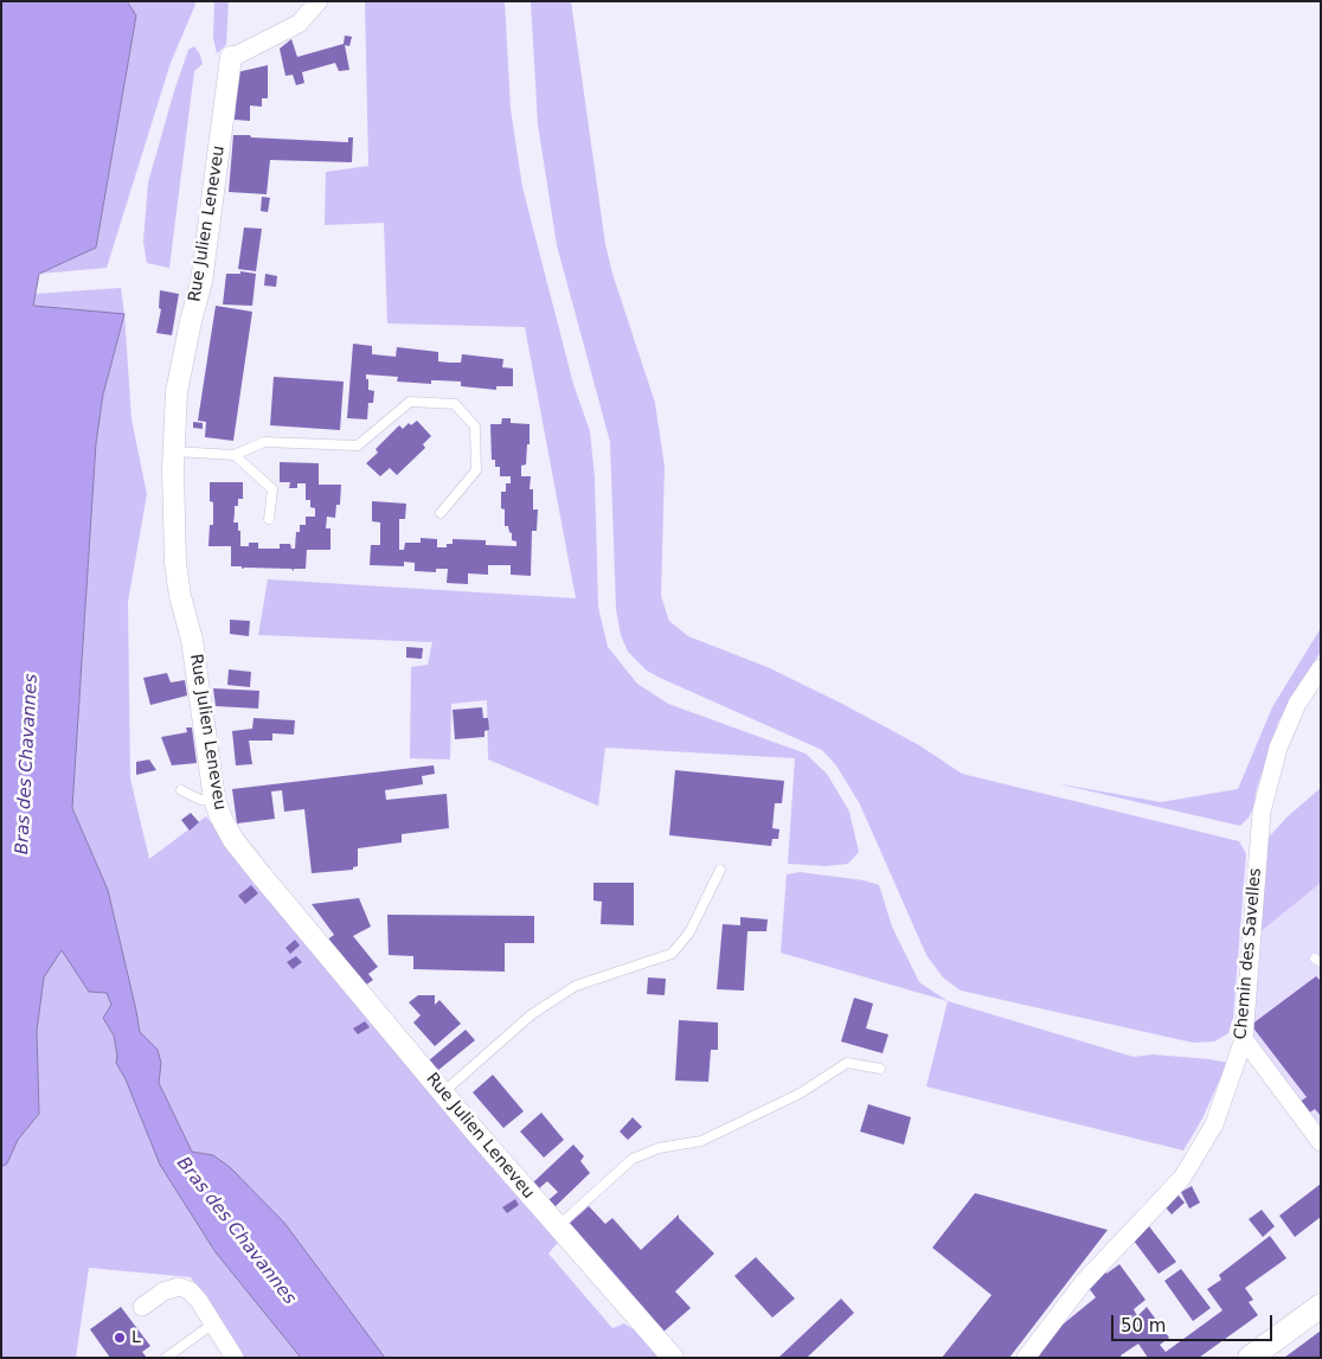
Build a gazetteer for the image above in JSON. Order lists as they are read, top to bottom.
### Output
{
  "streets": {
    "street": ["Rue Julien Leneveu", "Chemin des Savelles"]
  },
  "water": ["Bras des Chavannes"],
  "places": ["L"],
  "scale_bar": "50 m"
}
